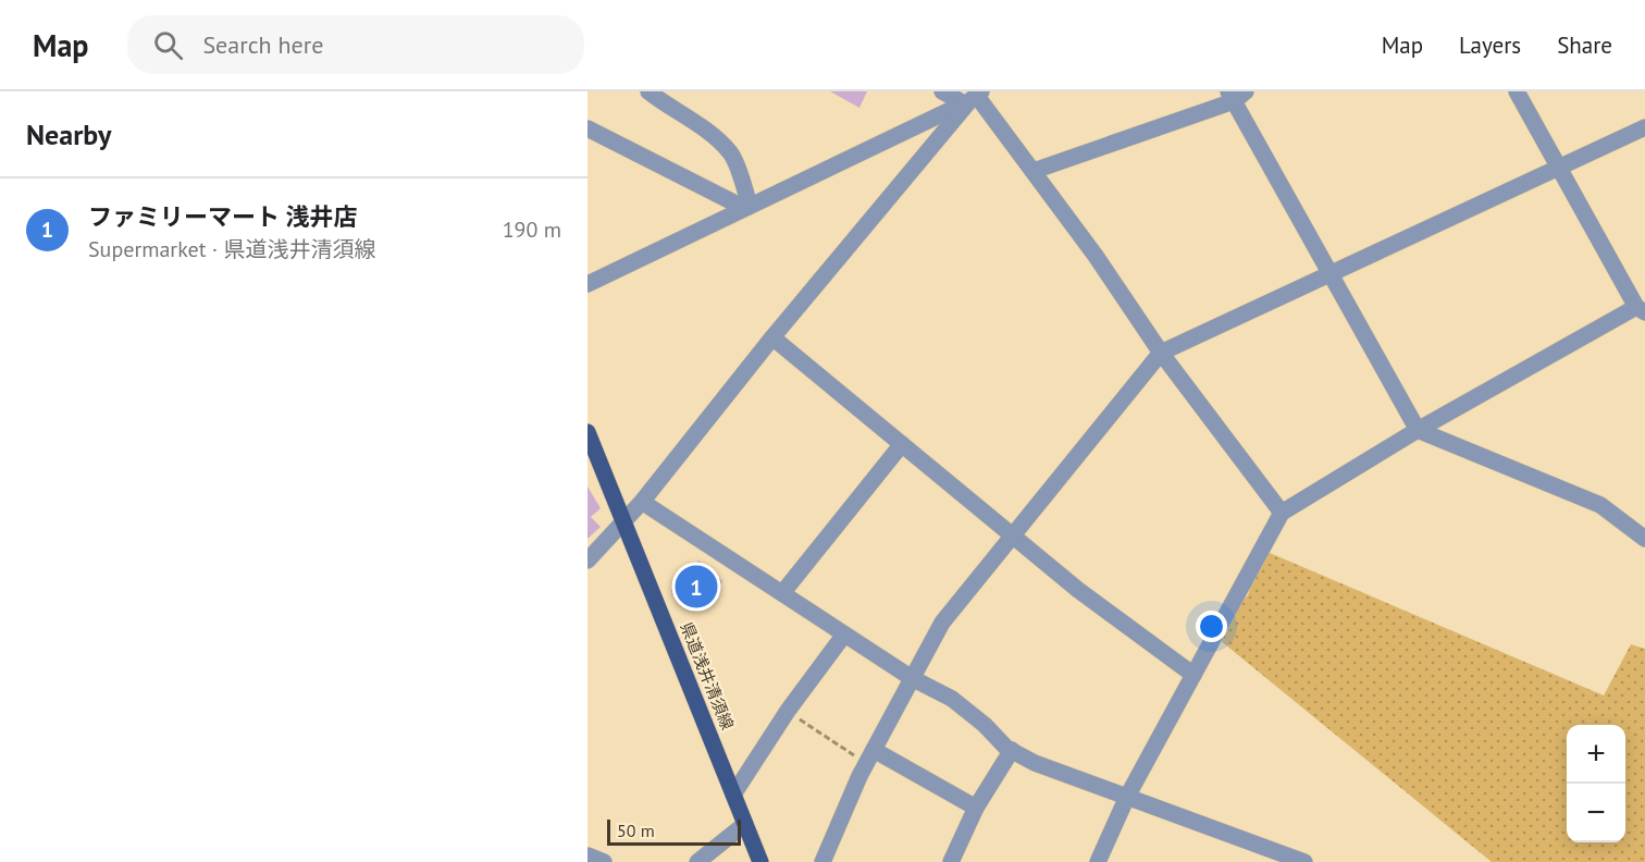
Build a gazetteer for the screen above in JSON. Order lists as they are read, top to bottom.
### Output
{
  "streets": {
    "main road": ["県道浅井清須線"]
  },
  "scale_bar": "50 m",
  "page": {
    "header": "Map",
    "search": "Search here",
    "nav": ["Map", "Layers", "Share"],
    "heading": "Nearby",
    "list": [
      {
        "mark": "1",
        "name": "ファミリーマート 浅井店",
        "note": "Supermarket · 県道浅井清須線",
        "value": "190 m"
      }
    ],
    "pins": "1",
    "map_buttons": ["+", "−"],
    "scale": "50 m"
  }
}
